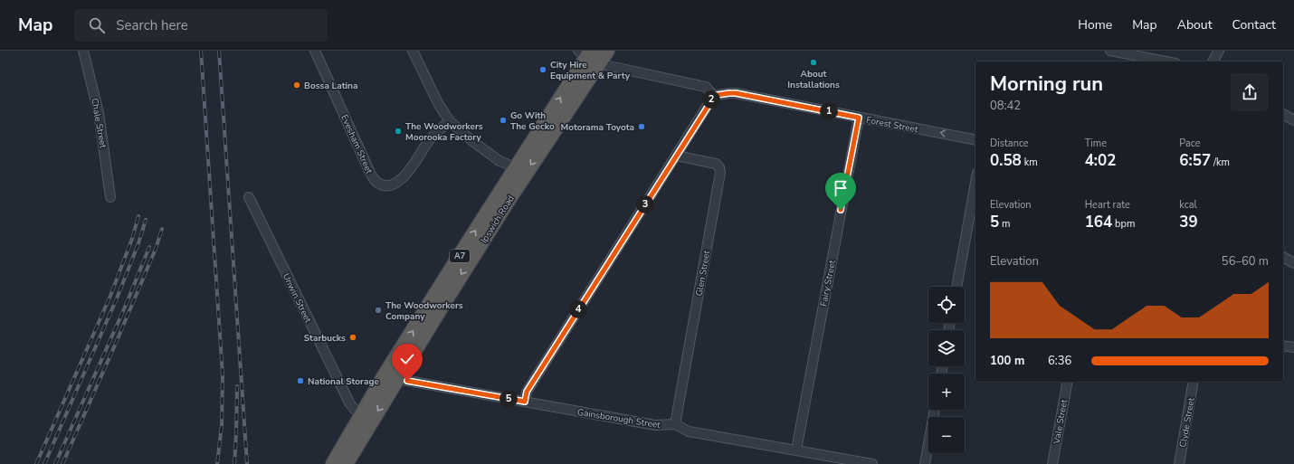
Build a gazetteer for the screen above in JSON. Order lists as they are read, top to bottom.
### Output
{
  "streets": {
    "highway": ["Ipswich Road", "A7"],
    "street": [
      "Chale Street",
      "Forest Street",
      "Evesham Street",
      "Glen Street",
      "Fairy Street",
      "Unwin Street",
      "Gainsborough Street",
      "Vale Street",
      "Clyde Street"
    ]
  },
  "crossings": [
    ["Forest Street", "Fairy Street"],
    ["Ipswich Road", "Unwin Street"],
    ["Ipswich Road", "Gainsborough Street"],
    ["Glen Street", "Gainsborough Street"],
    ["Fairy Street", "Gainsborough Street"]
  ],
  "one_way": ["Forest Street"],
  "places": [
    "About Installations",
    "City Hire Equipment & Party",
    "Bossa Latina",
    "Go With The Gecko",
    "Motorama Toyota",
    "The Woodworkers Moorooka Factory",
    "The Woodworkers Company",
    "Starbucks",
    "National Storage"
  ],
  "page": {
    "header": "Map",
    "search": "Search here",
    "nav": [
      "Home",
      "Map",
      "About",
      "Contact"
    ],
    "heading": ["Morning run", "08:42"],
    "pins": [
      "2",
      "1",
      "3",
      "4",
      "5"
    ],
    "stats": [
      ["Distance", "0.58 km"],
      ["Time", "4:02"],
      ["Pace", "6:57 /km"],
      ["Elevation", "5 m"],
      ["Heart rate", "164 bpm"],
      ["kcal", "39"]
    ],
    "chart": ["Elevation", "56–60 m"],
    "map_buttons": ["+", "−"],
    "list": [
      {
        "name": "100 m",
        "note": "6:36"
      }
    ]
  }
}
